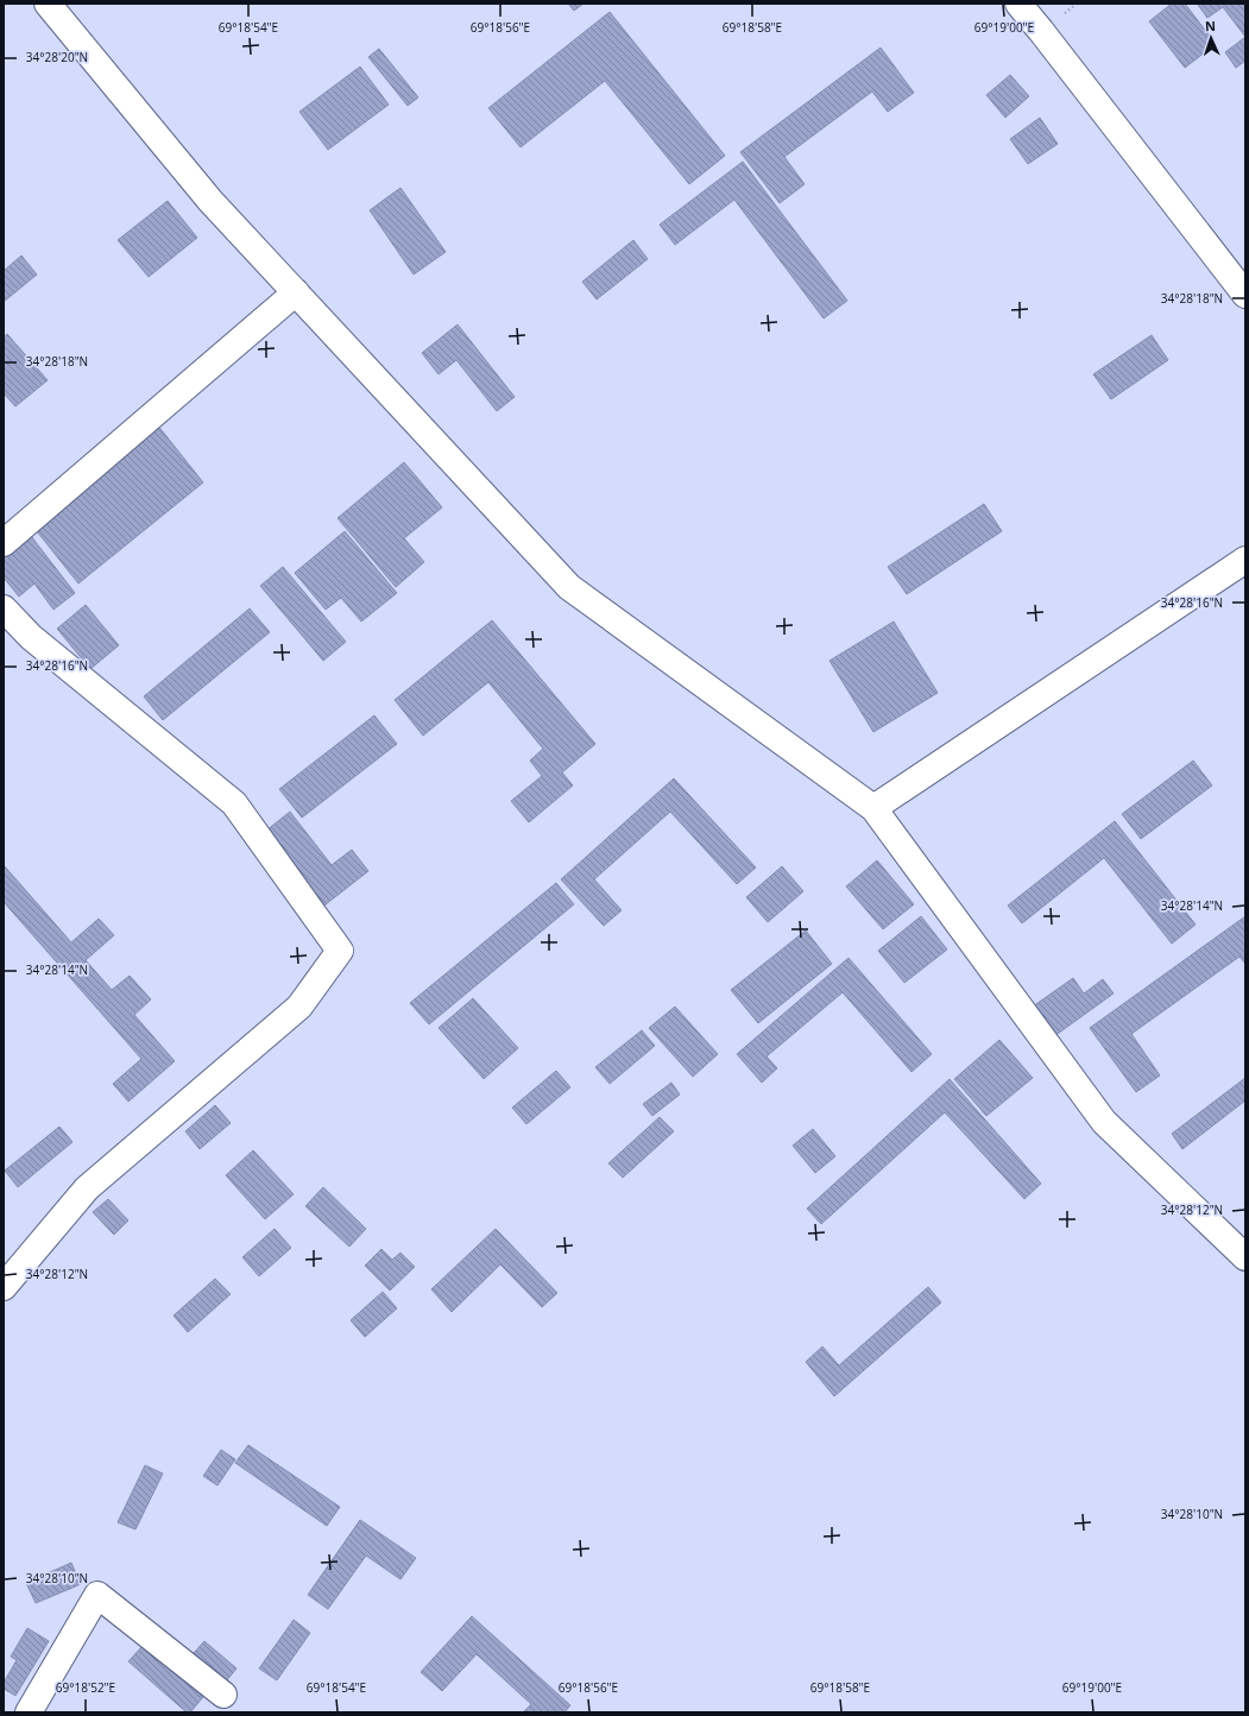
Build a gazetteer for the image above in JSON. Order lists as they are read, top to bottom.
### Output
{
  "north": "top",
  "coordinates": [
    "69°18'54\"E",
    "69°18'56\"E",
    "69°18'58\"E",
    "69°19'00\"E",
    "34°28'20\"N",
    "34°28'18\"N",
    "34°28'16\"N",
    "34°28'14\"N",
    "34°28'12\"N",
    "34°28'10\"N",
    "69°18'52\"E"
  ]
}
